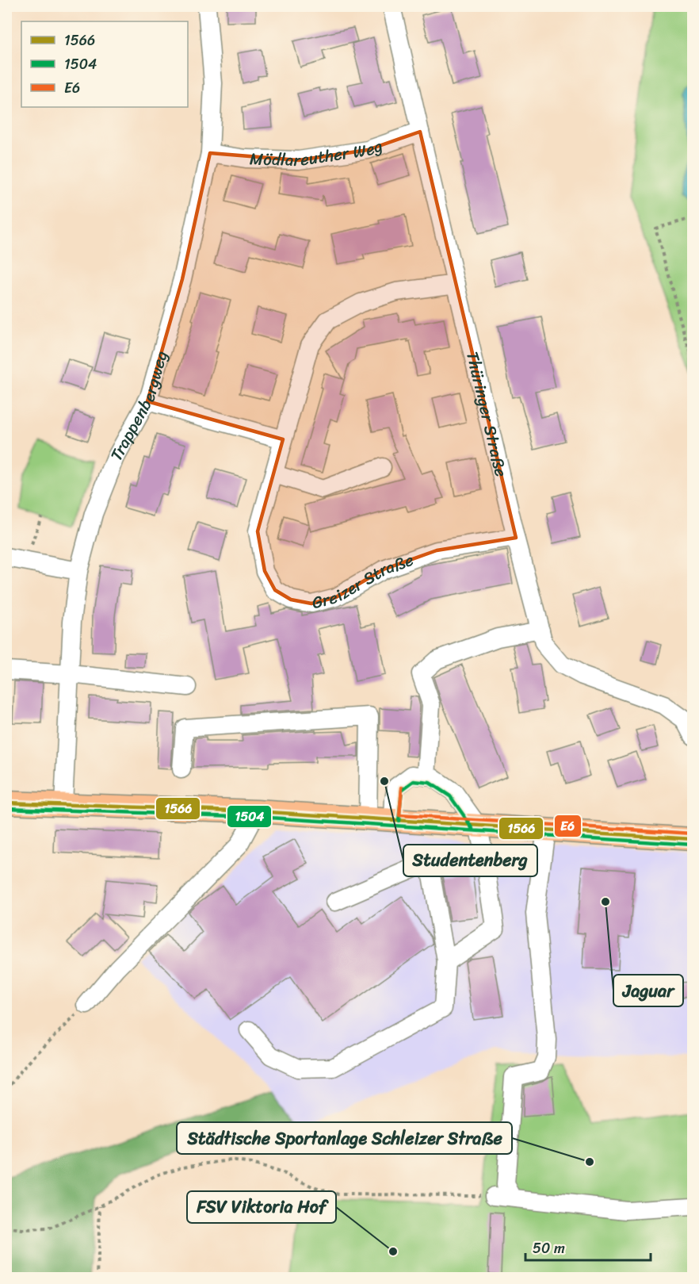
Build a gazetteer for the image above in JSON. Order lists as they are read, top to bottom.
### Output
{
  "streets": {
    "street": [
      "Mödlareuther Weg",
      "Trappenbergweg",
      "Thüringer Straße",
      "Greizer Straße"
    ]
  },
  "crossings": [
    ["Mödlareuther Weg", "Trappenbergweg"],
    ["Mödlareuther Weg", "Thüringer Straße"],
    ["Thüringer Straße", "Greizer Straße"]
  ],
  "places": [
    "Studentenberg",
    "Jaguar",
    "Städtische Sportanlage Schleizer Straße",
    "FSV Viktoria Hof"
  ],
  "lines": ["transit line 1504", "transit line E6", "transit line 1566"],
  "legend": ["1566", "1504", "E6"],
  "scale_bar": "50 m"
}
